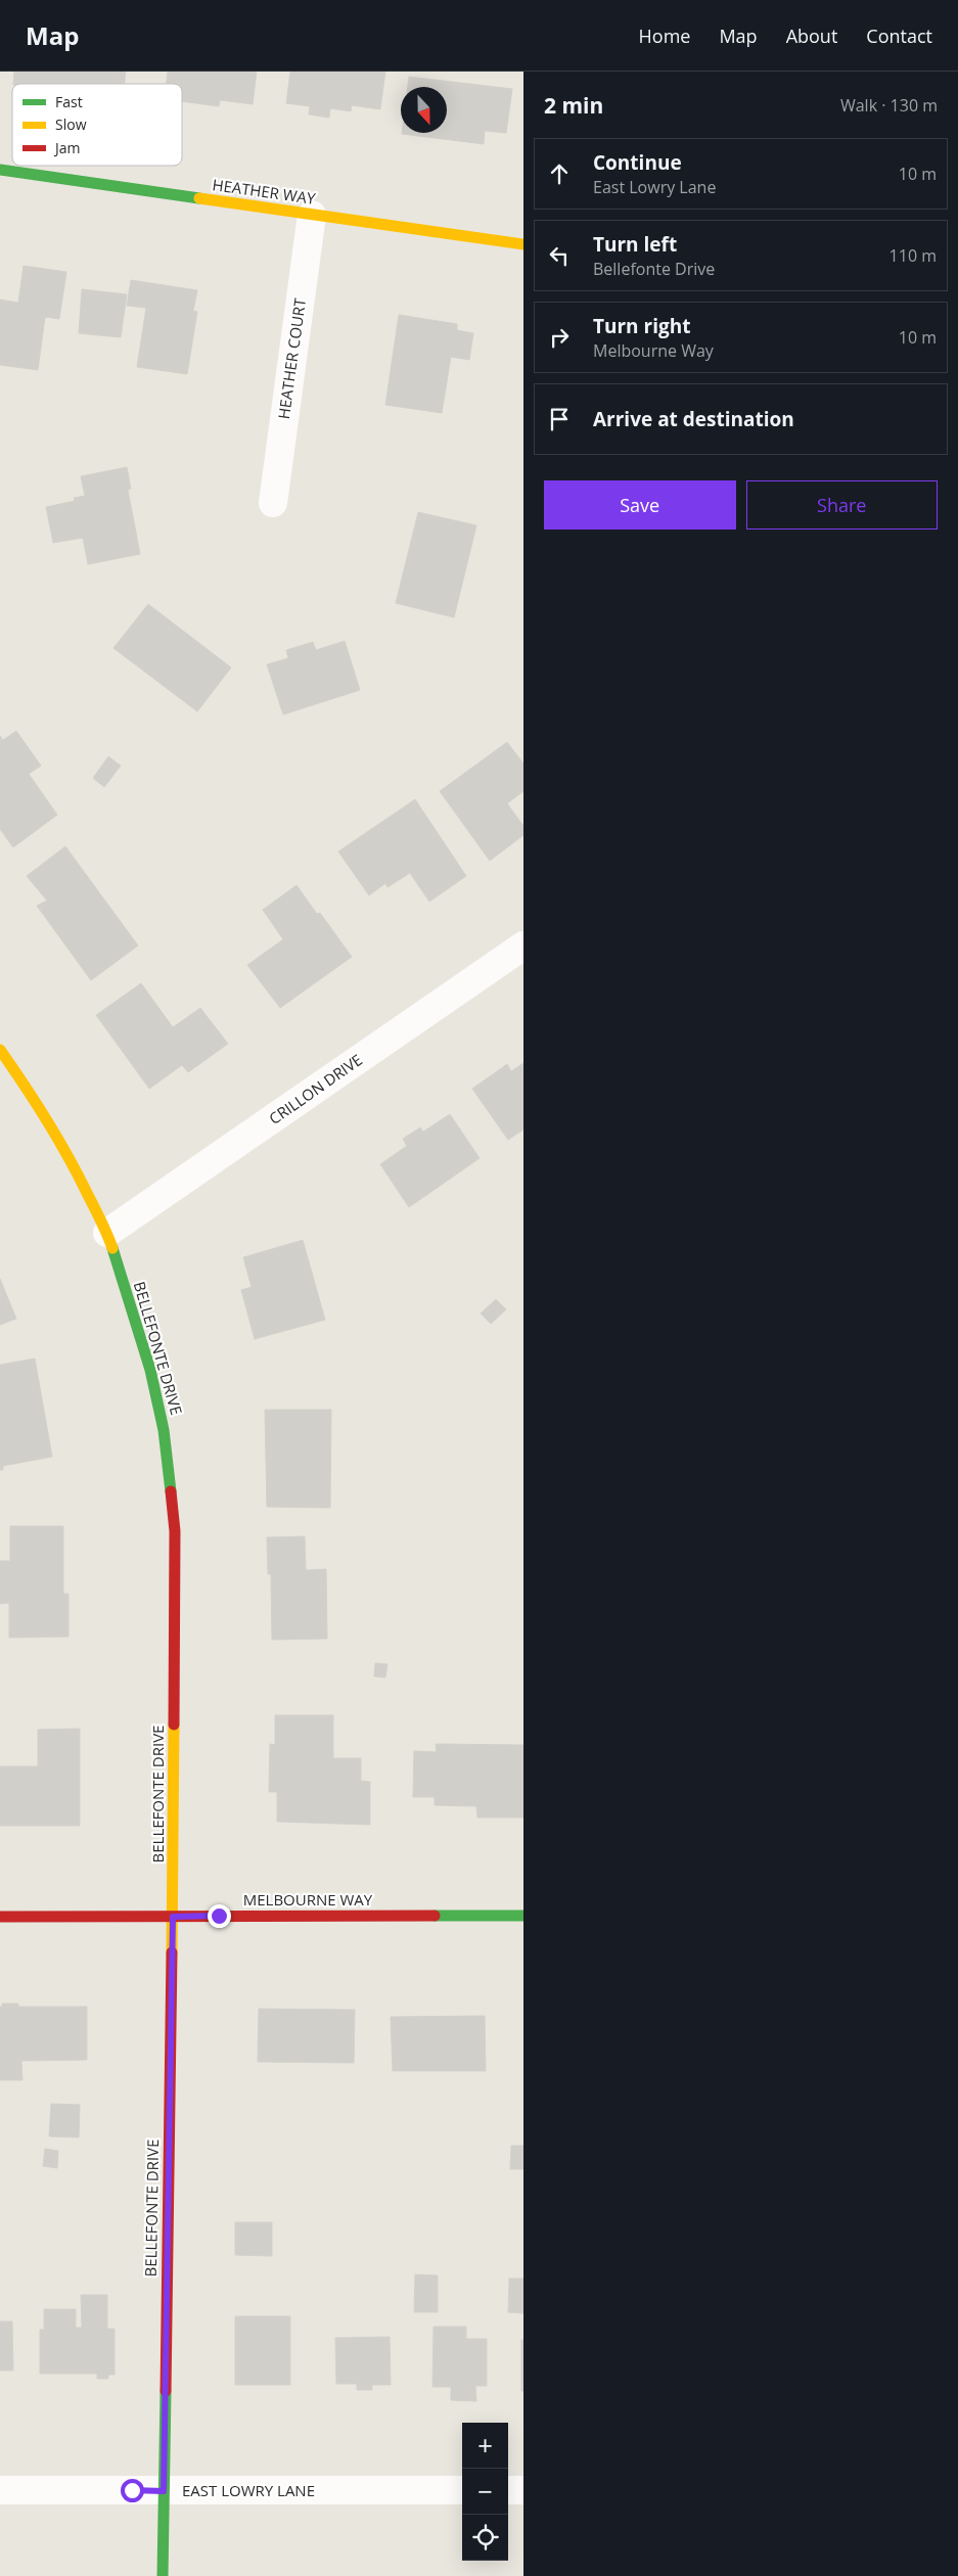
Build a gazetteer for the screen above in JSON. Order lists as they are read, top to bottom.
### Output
{
  "streets": {
    "street": [
      "HEATHER WAY",
      "HEATHER COURT",
      "CRILLON DRIVE",
      "BELLEFONTE DRIVE",
      "MELBOURNE WAY",
      "EAST LOWRY LANE"
    ]
  },
  "crossings": [
    ["HEATHER WAY", "HEATHER COURT"],
    ["CRILLON DRIVE", "BELLEFONTE DRIVE"],
    ["BELLEFONTE DRIVE", "MELBOURNE WAY"],
    ["BELLEFONTE DRIVE", "EAST LOWRY LANE"]
  ],
  "legend": ["Fast", "Slow", "Jam"],
  "north": "bottom",
  "page": {
    "header": "Map",
    "nav": [
      "Home",
      "Map",
      "About",
      "Contact"
    ],
    "heading": ["2 min", "Walk · 130 m"],
    "list": [
      ["Continue", "East Lowry Lane", "10 m"],
      ["Turn left", "Bellefonte Drive", "110 m"],
      ["Turn right", "Melbourne Way", "10 m"],
      "Arrive at destination"
    ],
    "buttons": ["Save", "Share"],
    "map_buttons": ["+", "−"]
  }
}
